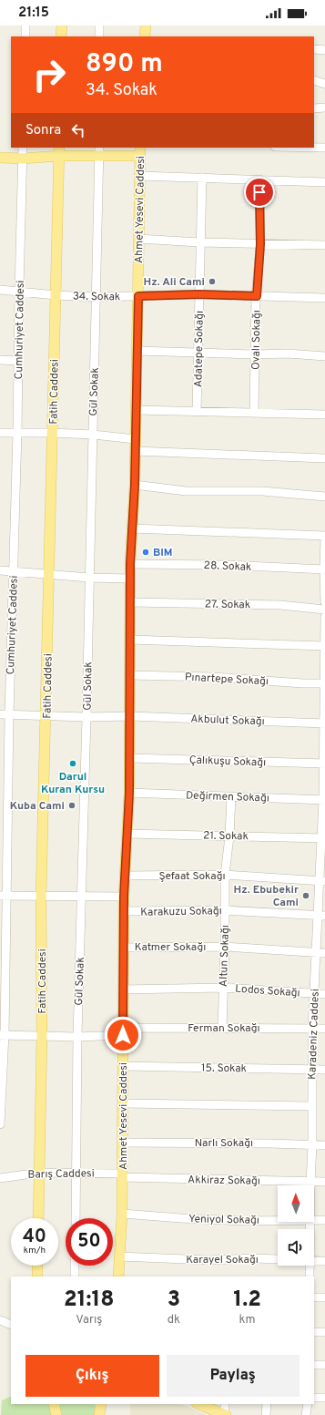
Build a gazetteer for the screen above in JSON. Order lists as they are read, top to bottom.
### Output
{
  "streets": {
    "main road": ["Ahmet Yesevi Caddesi", "Fatih Caddesi"],
    "street": [
      "34. Sokak",
      "Cumhuriyet Caddesi",
      "Ovalı Sokağı",
      "Adatepe Sokağı",
      "Gül Sokak",
      "28. Sokak",
      "27. Sokak",
      "Pınartepe Sokağı",
      "Akbulut Sokağı",
      "Çalıkuşu Sokağı",
      "Değirmen Sokağı",
      "21. Sokak",
      "Şefaat Sokağı",
      "Karakuzu Sokağı",
      "Katmer Sokağı",
      "Altun Sokağı",
      "Lodos Sokağı",
      "Ferman Sokağı",
      "Karadeniz Caddesi",
      "15. Sokak",
      "Narlı Sokağı",
      "Barış Caddesi",
      "Akkiraz Sokağı",
      "Yeniyol Sokağı",
      "Karayel Sokağı"
    ]
  },
  "crossings": [
    ["Ahmet Yesevi Caddesi", "34. Sokak"],
    ["Ahmet Yesevi Caddesi", "28. Sokak"],
    ["Ahmet Yesevi Caddesi", "27. Sokak"],
    ["Ahmet Yesevi Caddesi", "Pınartepe Sokağı"],
    ["Ahmet Yesevi Caddesi", "Akbulut Sokağı"],
    ["Ahmet Yesevi Caddesi", "Çalıkuşu Sokağı"],
    ["Ahmet Yesevi Caddesi", "Değirmen Sokağı"],
    ["Ahmet Yesevi Caddesi", "21. Sokak"],
    ["Ahmet Yesevi Caddesi", "Şefaat Sokağı"],
    ["Ahmet Yesevi Caddesi", "Karakuzu Sokağı"],
    ["Ahmet Yesevi Caddesi", "Katmer Sokağı"],
    ["Ahmet Yesevi Caddesi", "Lodos Sokağı"],
    ["Ahmet Yesevi Caddesi", "Ferman Sokağı"],
    ["Ahmet Yesevi Caddesi", "15. Sokak"],
    ["Ahmet Yesevi Caddesi", "Narlı Sokağı"],
    ["Ahmet Yesevi Caddesi", "Barış Caddesi"],
    ["Ahmet Yesevi Caddesi", "Akkiraz Sokağı"],
    ["Ahmet Yesevi Caddesi", "Yeniyol Sokağı"],
    ["Ahmet Yesevi Caddesi", "Karayel Sokağı"],
    ["34. Sokak", "Cumhuriyet Caddesi"],
    ["34. Sokak", "Ovalı Sokağı"],
    ["34. Sokak", "Adatepe Sokağı"],
    ["34. Sokak", "Fatih Caddesi"],
    ["34. Sokak", "Gül Sokak"],
    ["Cumhuriyet Caddesi", "Akbulut Sokağı"],
    ["Cumhuriyet Caddesi", "Ferman Sokağı"],
    ["Fatih Caddesi", "Akbulut Sokağı"],
    ["Fatih Caddesi", "Ferman Sokağı"],
    ["Fatih Caddesi", "Barış Caddesi"],
    ["Gül Sokak", "Akbulut Sokağı"],
    ["Gül Sokak", "Ferman Sokağı"],
    ["Gül Sokak", "Barış Caddesi"],
    ["Pınartepe Sokağı", "Karadeniz Caddesi"],
    ["Akbulut Sokağı", "Karadeniz Caddesi"],
    ["Çalıkuşu Sokağı", "Karadeniz Caddesi"],
    ["Değirmen Sokağı", "Altun Sokağı"],
    ["Değirmen Sokağı", "Karadeniz Caddesi"],
    ["21. Sokak", "Altun Sokağı"],
    ["21. Sokak", "Karadeniz Caddesi"],
    ["Şefaat Sokağı", "Altun Sokağı"],
    ["Şefaat Sokağı", "Karadeniz Caddesi"],
    ["Karakuzu Sokağı", "Altun Sokağı"],
    ["Karakuzu Sokağı", "Karadeniz Caddesi"],
    ["Katmer Sokağı", "Altun Sokağı"],
    ["Katmer Sokağı", "Karadeniz Caddesi"],
    ["Altun Sokağı", "Lodos Sokağı"],
    ["Altun Sokağı", "Ferman Sokağı"],
    ["Lodos Sokağı", "Karadeniz Caddesi"],
    ["Ferman Sokağı", "Karadeniz Caddesi"],
    ["Karadeniz Caddesi", "15. Sokak"],
    ["Karadeniz Caddesi", "Narlı Sokağı"],
    ["Karadeniz Caddesi", "Akkiraz Sokağı"],
    ["Barış Caddesi", "Akkiraz Sokağı"]
  ],
  "places": [
    "Hz. Ali Cami",
    "BIM",
    "Darul Kuran Kursu",
    "Kuba Cami",
    "Hz. Ebubekir Cami"
  ],
  "north": "top",
  "page": {
    "status": "21:15",
    "turn": ["890 m", "34. Sokak"],
    "then": "Sonra",
    "speed": "40 km/h",
    "limit": "50",
    "eta": [
      "21:18",
      "Varış",
      "3",
      "dk",
      "1.2",
      "km"
    ],
    "buttons": ["Çıkış", "Paylaş"]
  }
}
